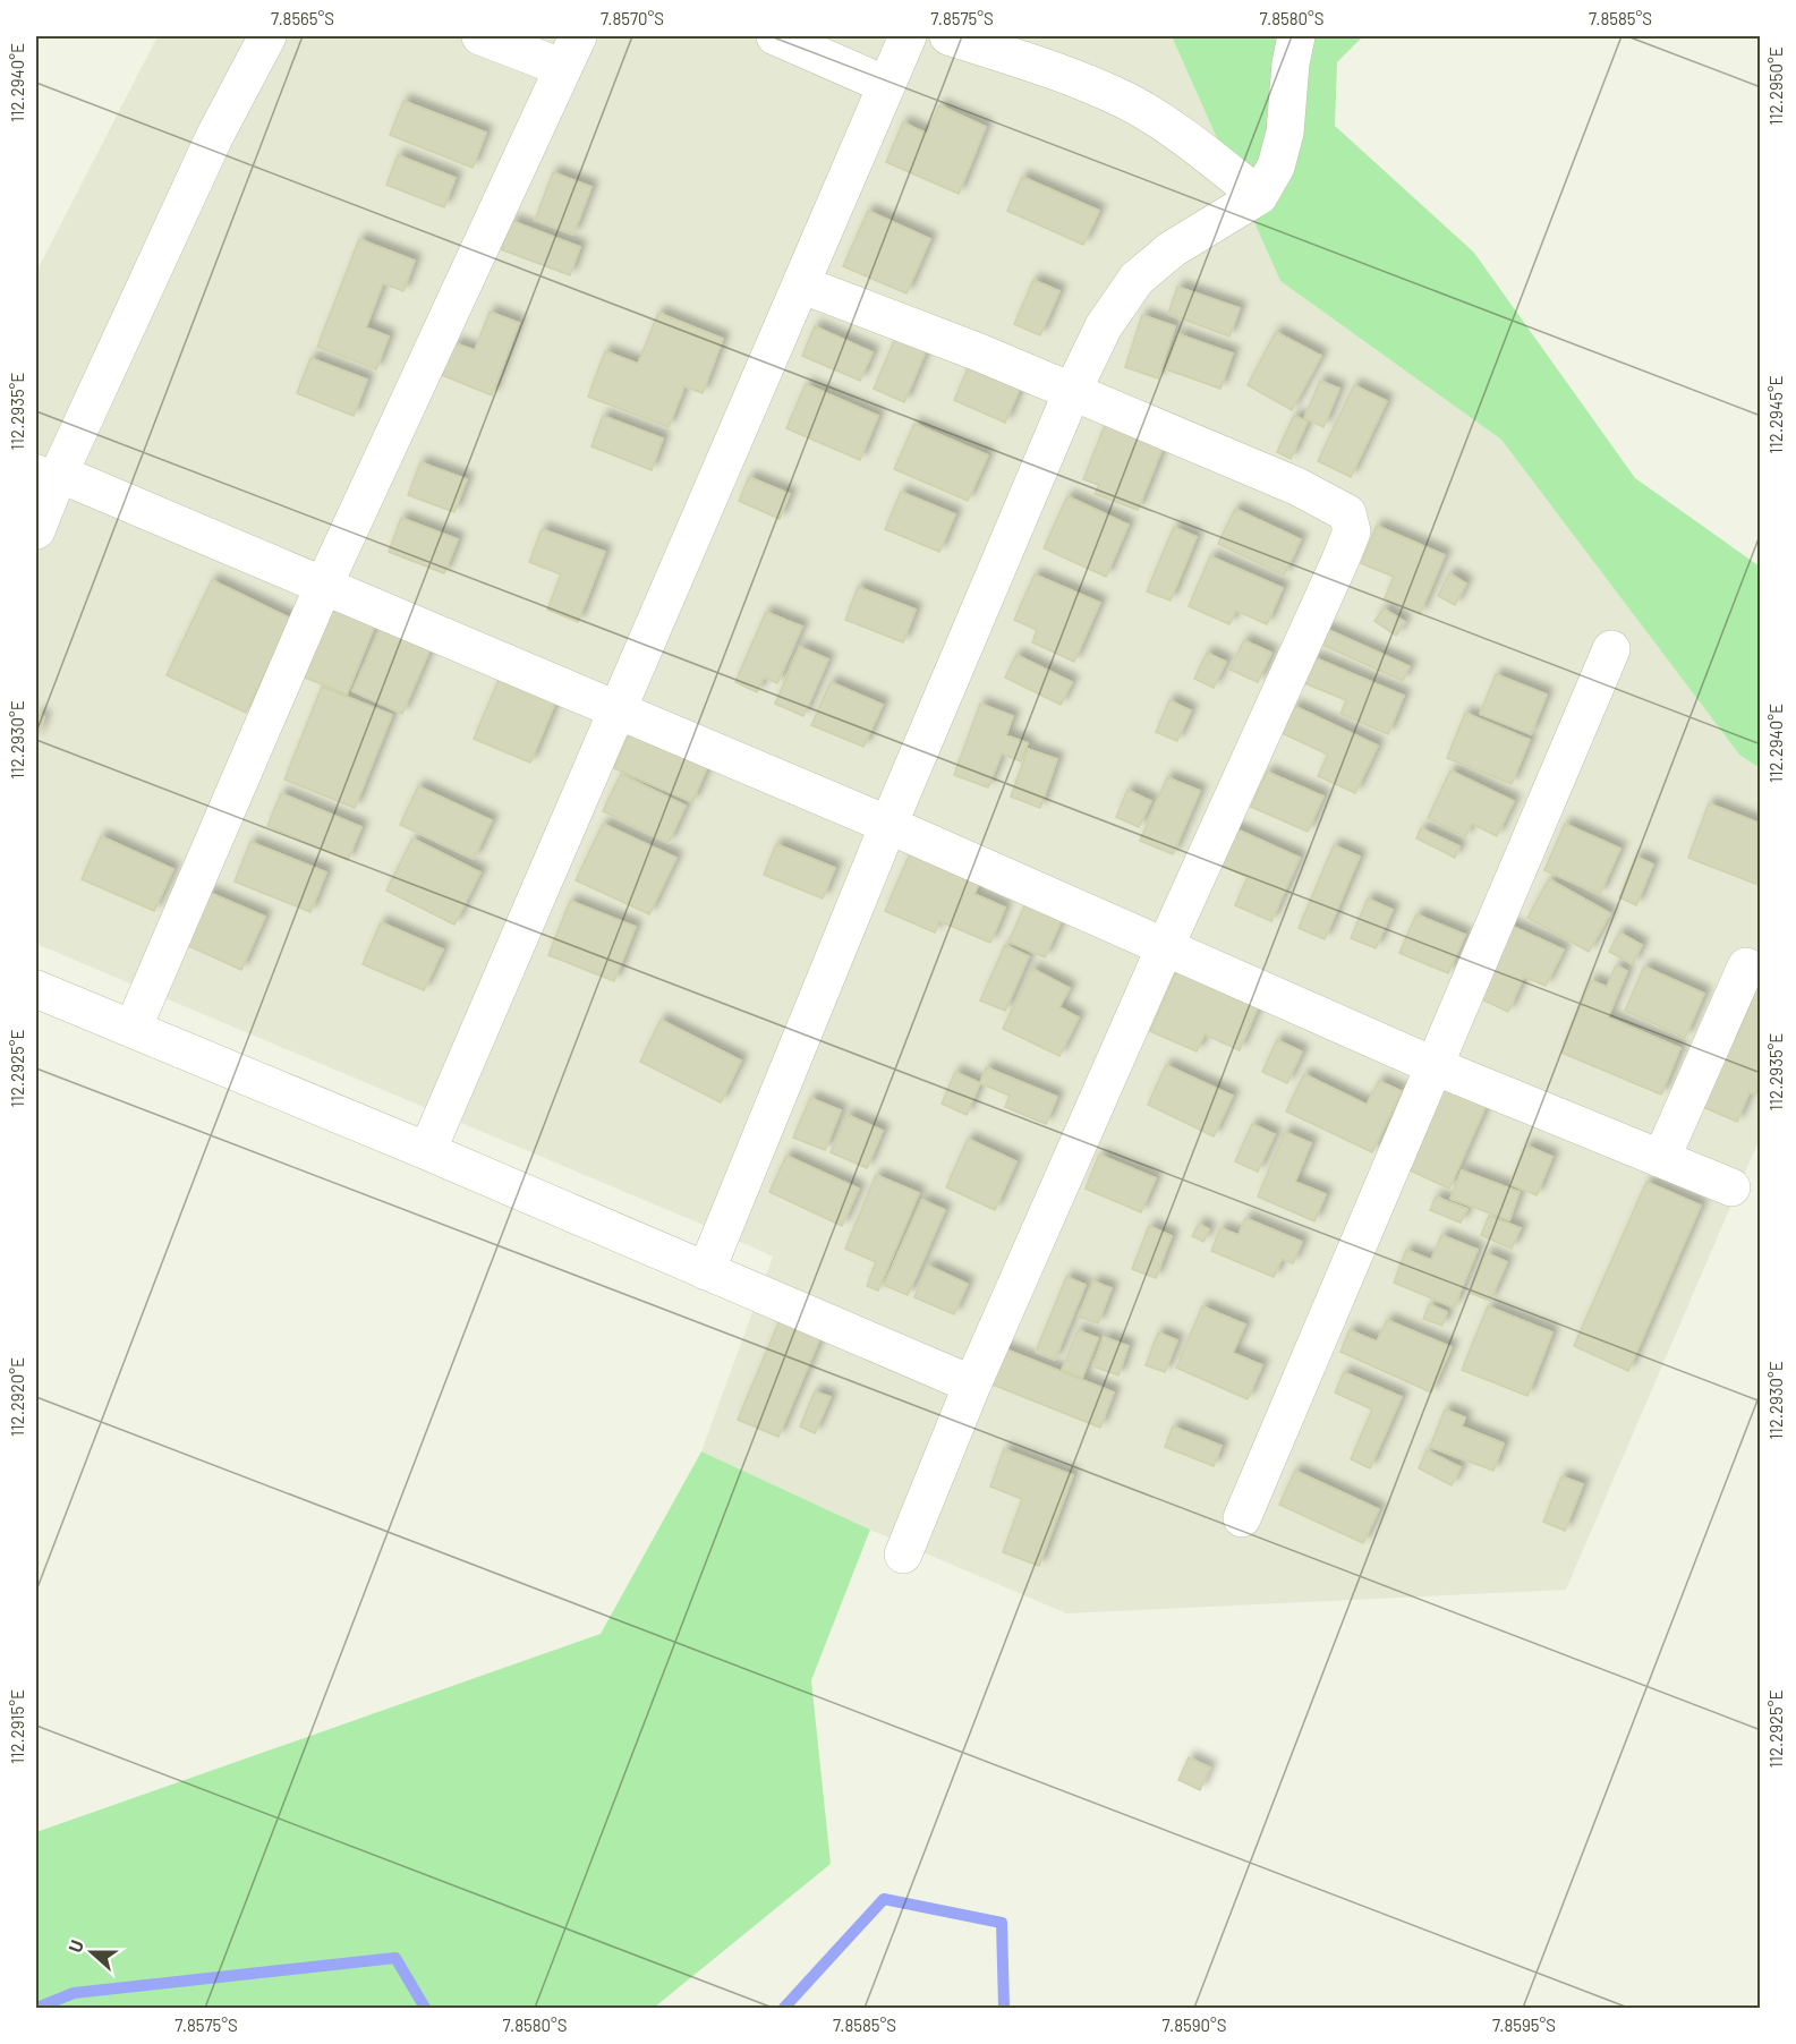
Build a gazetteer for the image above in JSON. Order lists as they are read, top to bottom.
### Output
{
  "north": "left",
  "coordinates": [
    "7.8565°S",
    "7.8570°S",
    "7.8575°S",
    "7.8580°S",
    "7.8585°S",
    "112.2940°E",
    "112.2950°E",
    "112.2935°E",
    "112.2945°E",
    "112.2930°E",
    "112.2925°E",
    "112.2920°E",
    "112.2915°E",
    "7.8590°S",
    "7.8595°S"
  ]
}
